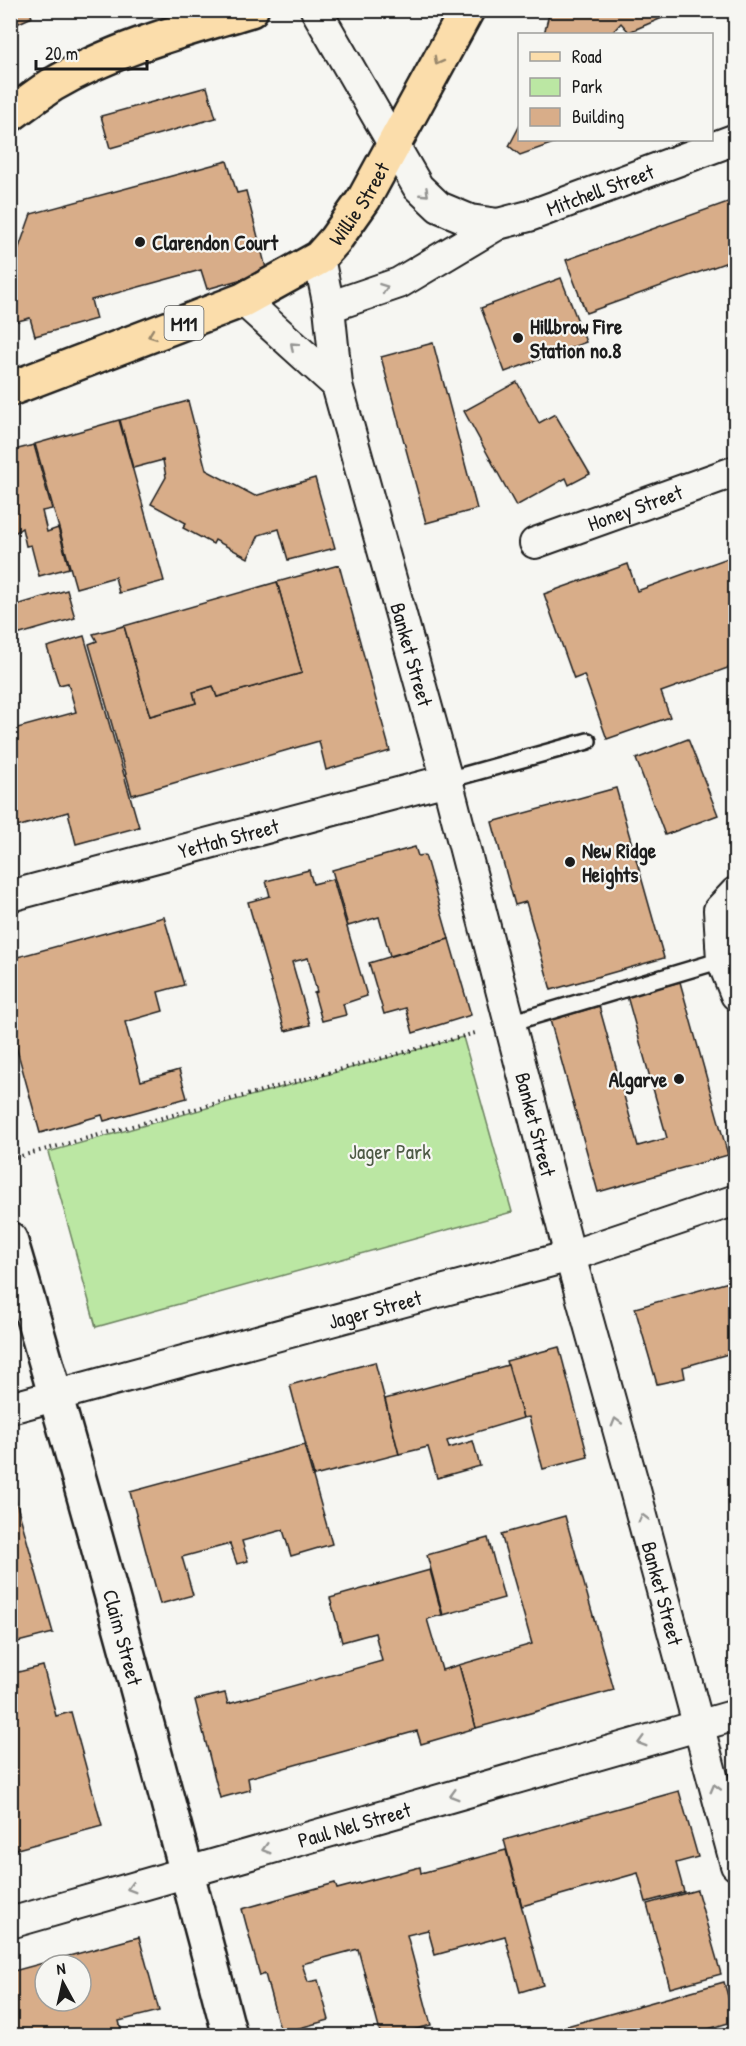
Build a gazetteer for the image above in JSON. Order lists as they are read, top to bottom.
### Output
{
  "streets": {
    "main road": ["Willie Street", "M11"],
    "street": [
      "Mitchell Street",
      "Honey Street",
      "Banket Street",
      "Yettah Street",
      "Jager Street",
      "Claim Street",
      "Paul Nel Street"
    ]
  },
  "crossings": [
    ["Mitchell Street", "Willie Street"],
    ["Mitchell Street", "M11"],
    ["Mitchell Street", "Banket Street"],
    ["Willie Street", "M11"],
    ["Willie Street", "Banket Street"],
    ["M11", "Banket Street"],
    ["Banket Street", "Yettah Street"],
    ["Banket Street", "Jager Street"],
    ["Banket Street", "Paul Nel Street"],
    ["Jager Street", "Claim Street"],
    ["Claim Street", "Paul Nel Street"]
  ],
  "one_way": ["Mitchell Street", "Banket Street", "Paul Nel Street"],
  "parks": ["Jager Park"],
  "places": [
    "Clarendon Court",
    "Hillbrow Fire Station no.8",
    "New Ridge Heights",
    "Algarve"
  ],
  "legend": ["Road", "Park", "Building"],
  "scale_bar": "20 m",
  "north": "top"
}
